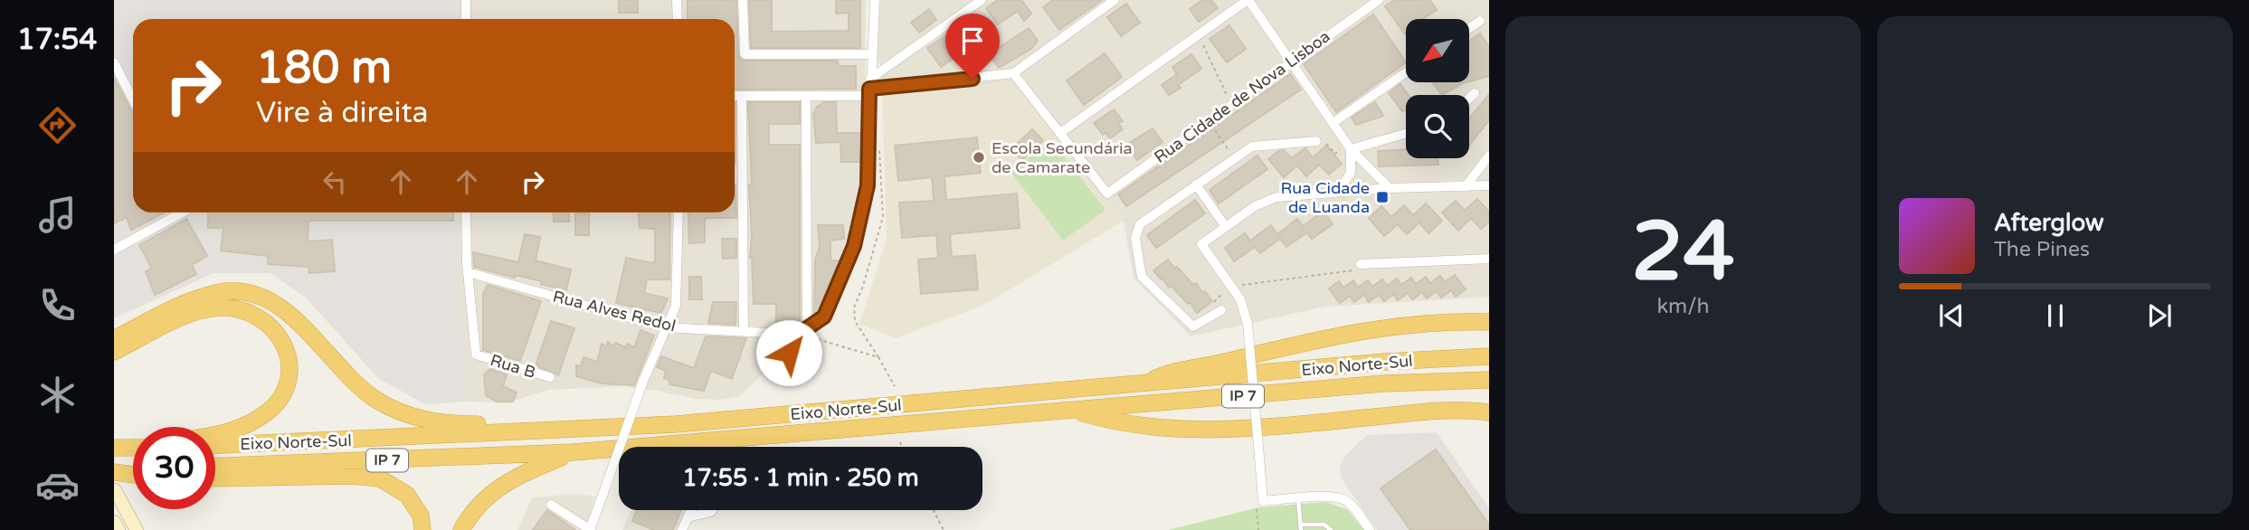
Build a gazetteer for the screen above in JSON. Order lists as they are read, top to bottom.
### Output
{
  "streets": {
    "highway": ["Eixo Norte-Sul", "IP 7"],
    "street": ["Rua Cidade de Nova Lisboa", "Rua Alves Redol", "Rua B"]
  },
  "crossings": [
    ["Rua Alves Redol", "Rua B"]
  ],
  "places": {
    "other": ["Escola Secundária de Camarate"],
    "transit": ["Rua Cidade de Luanda"]
  },
  "north": "bottom left",
  "page": {
    "tabs": "17:54",
    "tile": ["24", "km/h"],
    "turn": ["180 m", "Vire à direita"],
    "song": ["Afterglow", "The Pines"],
    "limit": "30",
    "trip": "17:55 · 1 min · 250 m"
  }
}
